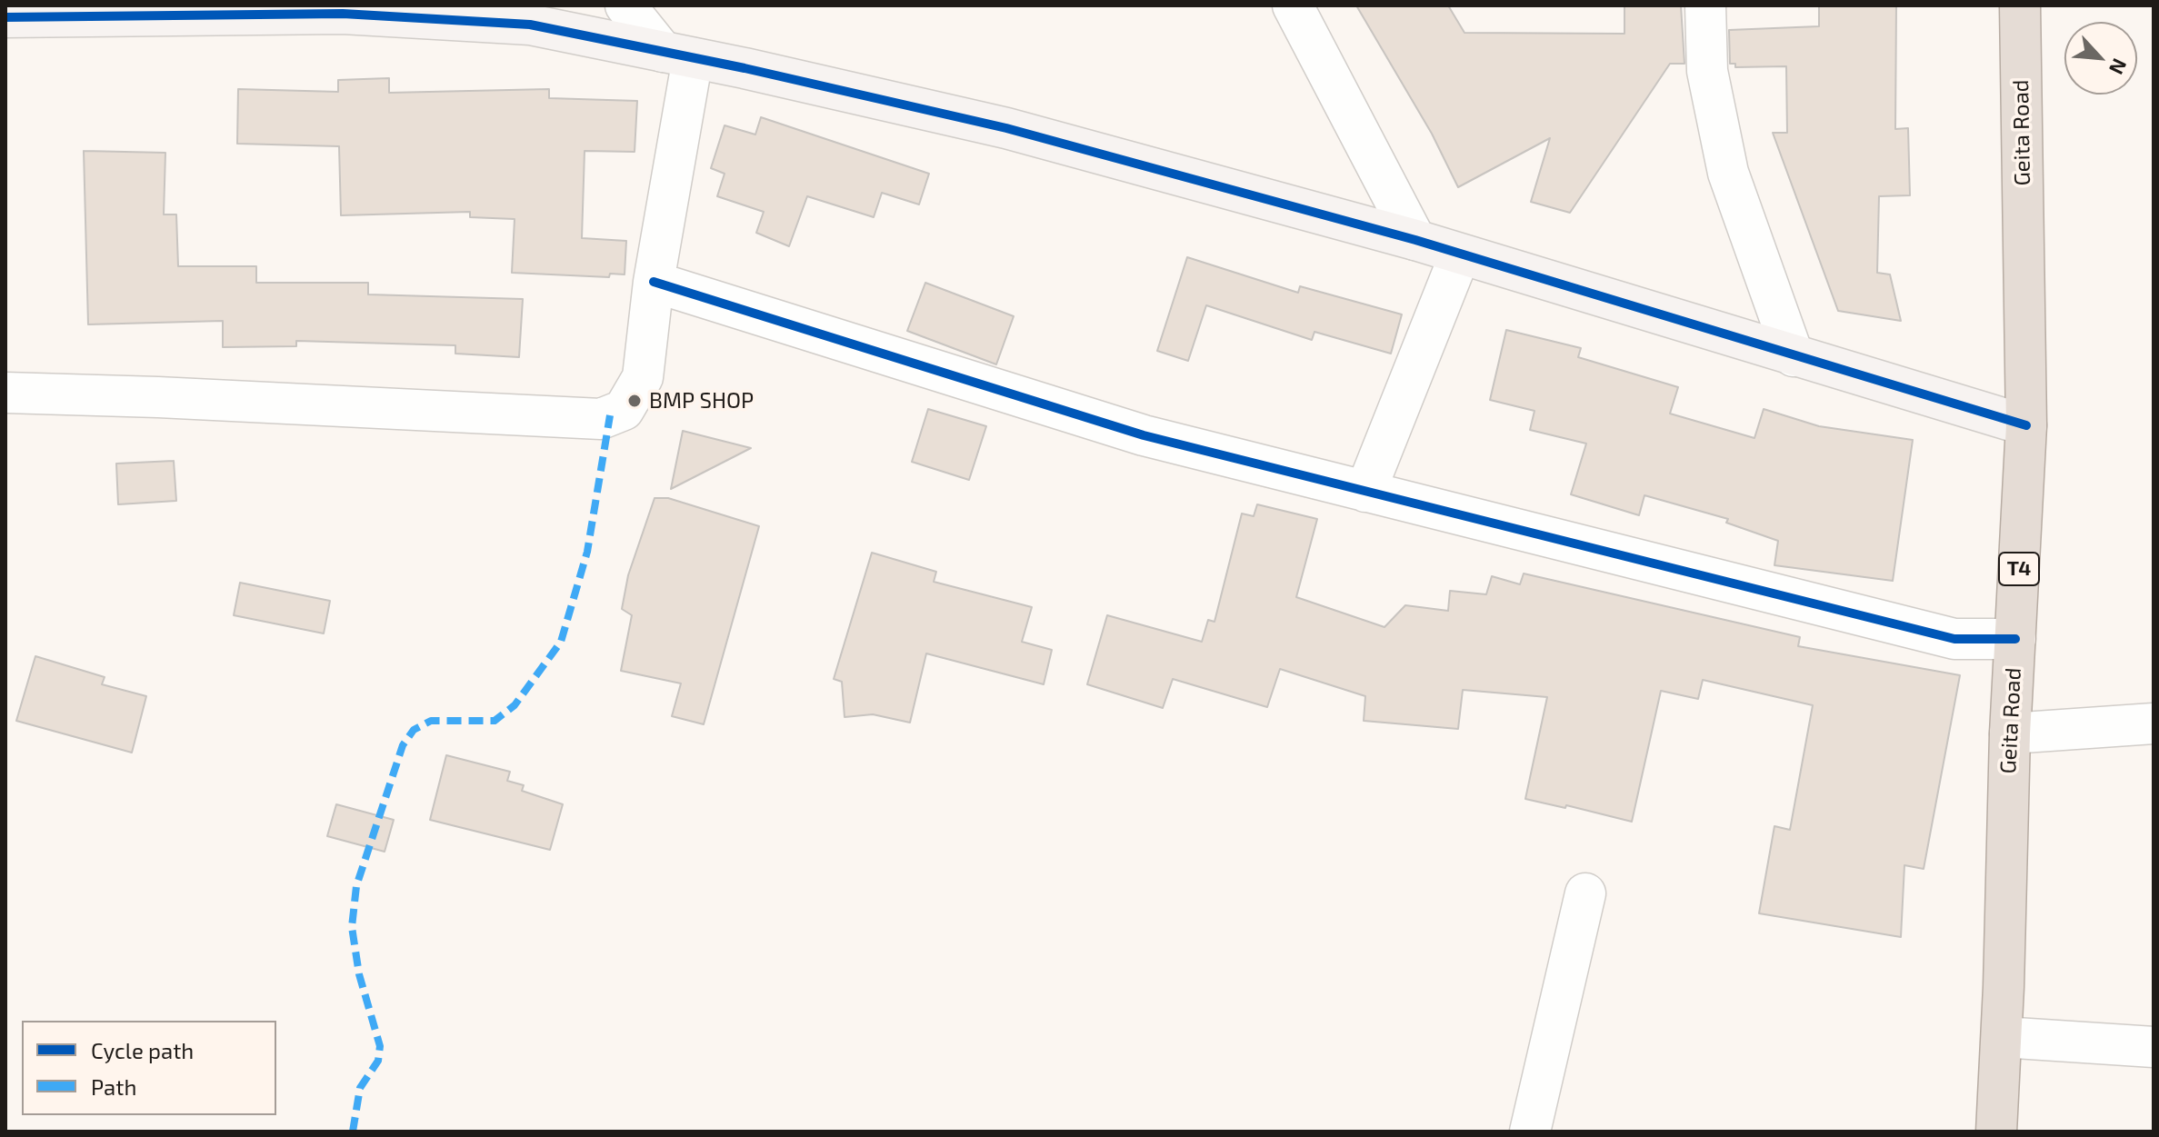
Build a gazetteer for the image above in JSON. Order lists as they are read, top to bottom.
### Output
{
  "streets": {
    "highway": ["Geita Road", "T4"]
  },
  "places": ["BMP SHOP"],
  "legend": ["Cycle path", "Path"],
  "north": "bottom right"
}
